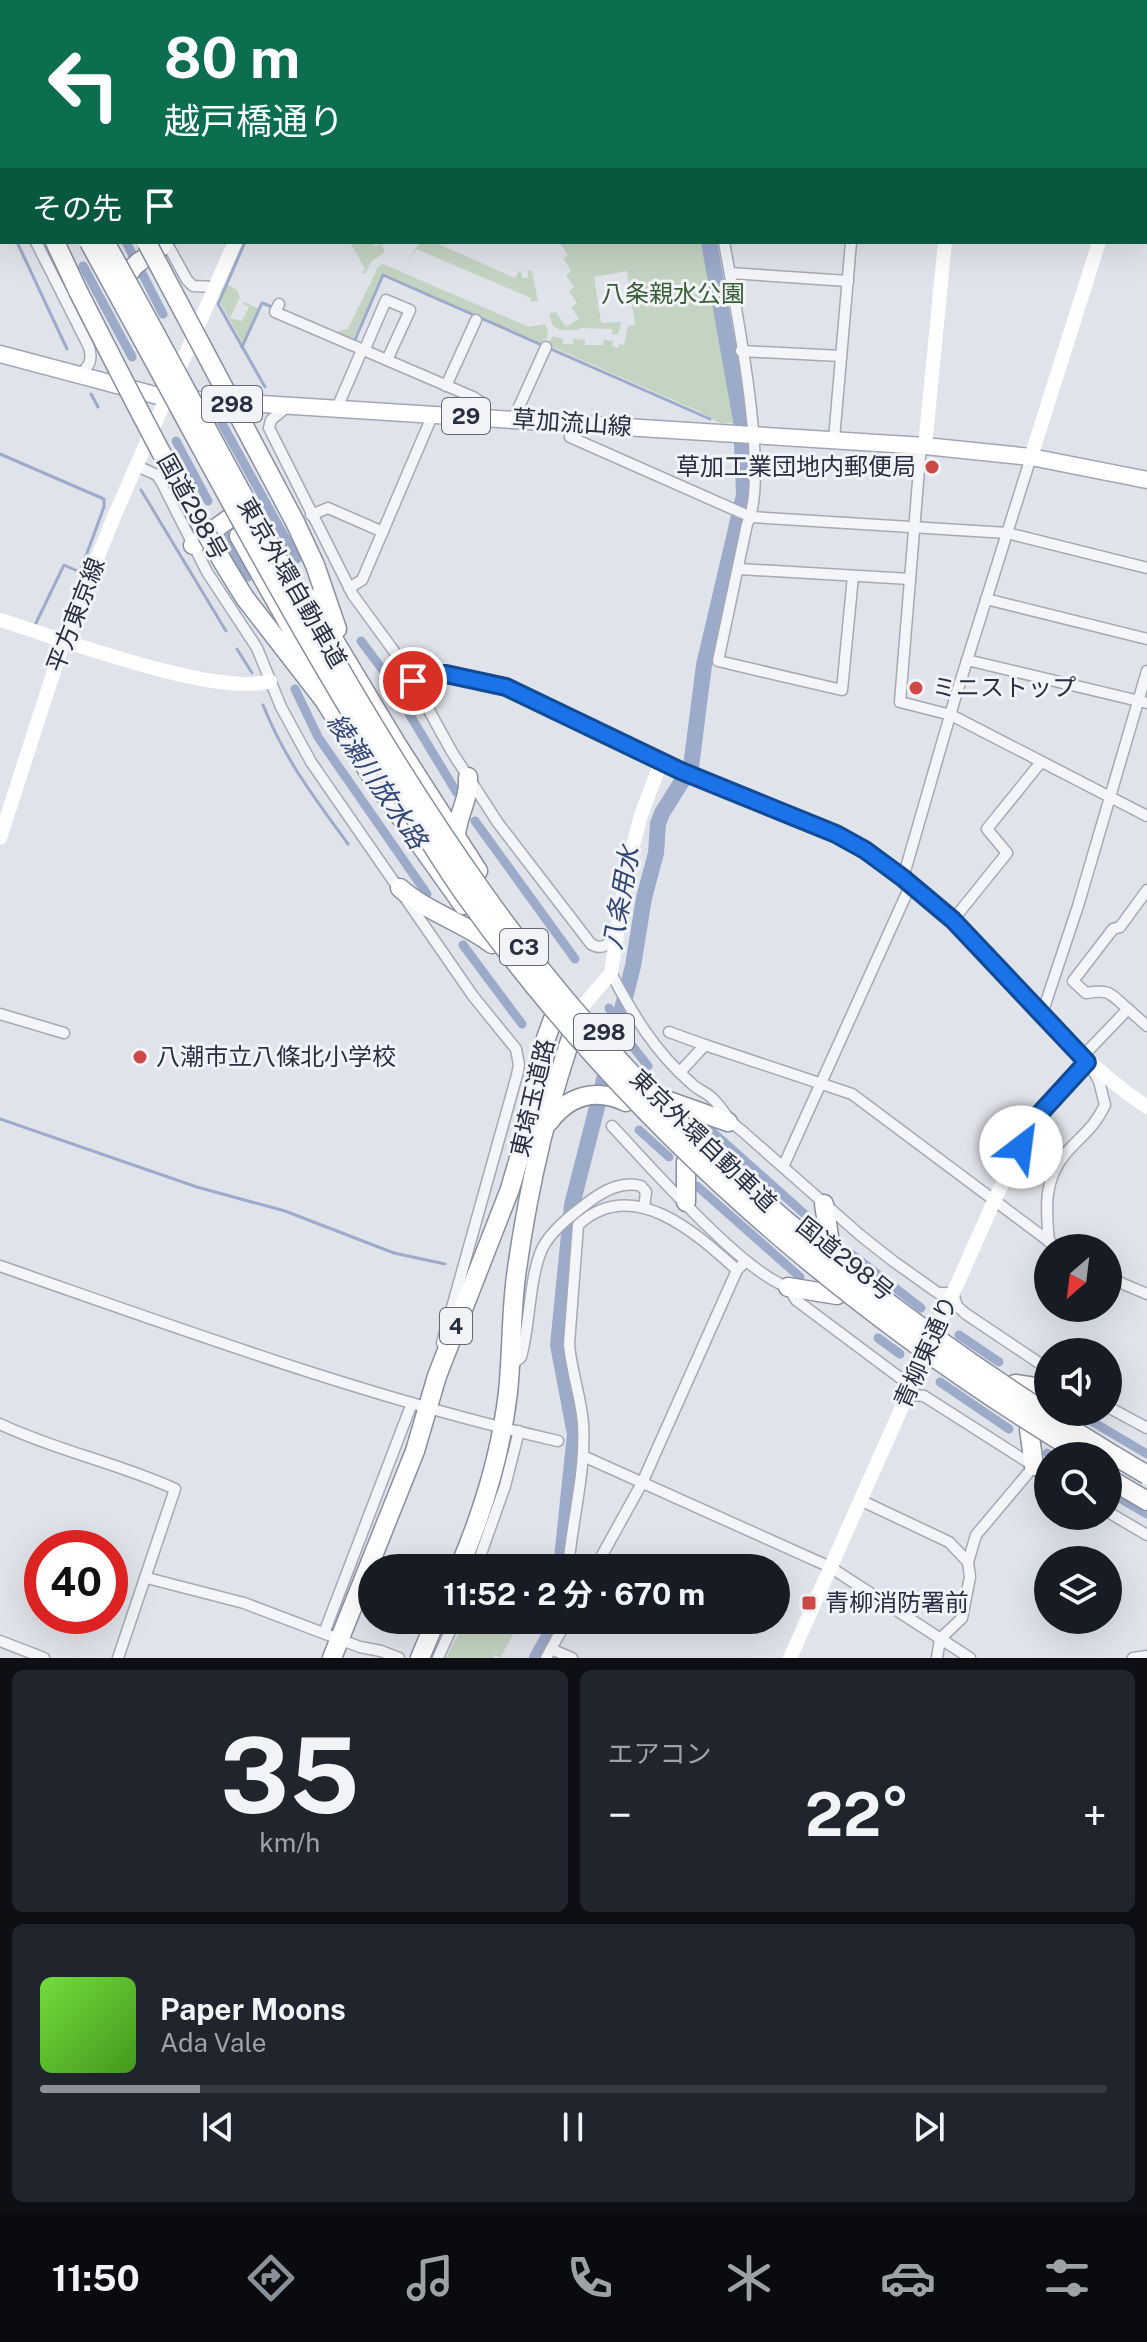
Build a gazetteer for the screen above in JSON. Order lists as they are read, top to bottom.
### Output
{
  "streets": {
    "highway": [
      "298",
      "国道298号",
      "東京外環自動車道",
      "C3",
      "東埼玉道路",
      "4"
    ],
    "main road": ["29", "草加流山線"],
    "street": ["平方東京線", "青柳東通り"]
  },
  "crossings": [
    ["草加流山線", "国道298号"],
    ["草加流山線", "平方東京線"],
    ["国道298号", "平方東京線"],
    ["国道298号", "東埼玉道路"],
    ["国道298号", "青柳東通り"]
  ],
  "water": ["綾瀬川放水路", "八条用水"],
  "parks": ["八条親水公園"],
  "places": {
    "other": ["草加工業団地内郵便局", "ミニストップ", "八潮市立八條北小学校"],
    "transit": ["青柳消防署前"]
  },
  "north": "bottom left",
  "page": {
    "turn": ["80 m", "越戸橋通り"],
    "then": "その先",
    "limit": "40",
    "trip": "11:52 · 2 分 · 670 m",
    "tile": [
      ["35", "km/h"],
      "エアコン"
    ],
    "heat": ["−", "22°", "+"],
    "song": ["Paper Moons", "Ada Vale"],
    "tabs": "11:50"
  }
}
